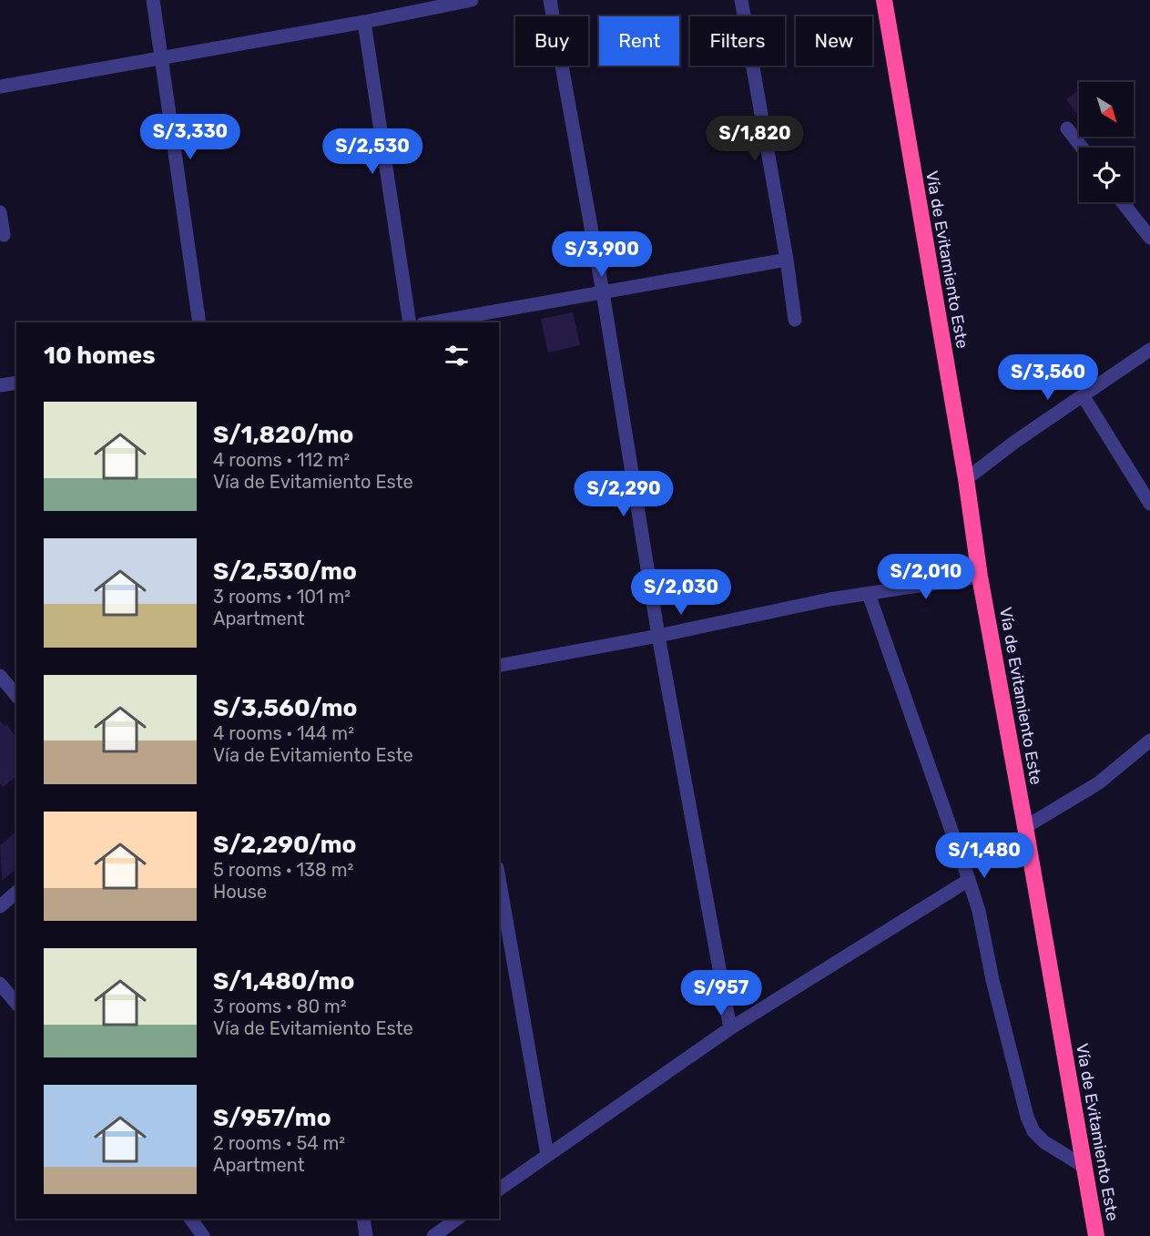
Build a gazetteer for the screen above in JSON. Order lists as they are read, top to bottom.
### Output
{
  "streets": {
    "highway": ["Vía de Evitamiento Este"]
  },
  "north": "bottom right",
  "page": {
    "chip": [
      "Buy",
      "Rent",
      "Filters",
      "New"
    ],
    "price": [
      "S/3,330",
      "S/1,820",
      "S/2,530",
      "S/3,900",
      "S/3,560",
      "S/2,290",
      "S/2,010",
      "S/2,030",
      "S/1,480",
      "S/957"
    ],
    "heading": "10 homes",
    "list": [
      {
        "name": "S/1,820/mo",
        "note": "4 rooms · 112 m² · Vía de Evitamiento Este"
      },
      {
        "name": "S/2,530/mo",
        "note": "3 rooms · 101 m² · Apartment"
      },
      {
        "name": "S/3,560/mo",
        "note": "4 rooms · 144 m² · Vía de Evitamiento Este"
      },
      {
        "name": "S/2,290/mo",
        "note": "5 rooms · 138 m² · House"
      },
      {
        "name": "S/1,480/mo",
        "note": "3 rooms · 80 m² · Vía de Evitamiento Este"
      },
      {
        "name": "S/957/mo",
        "note": "2 rooms · 54 m² · Apartment"
      }
    ]
  }
}
